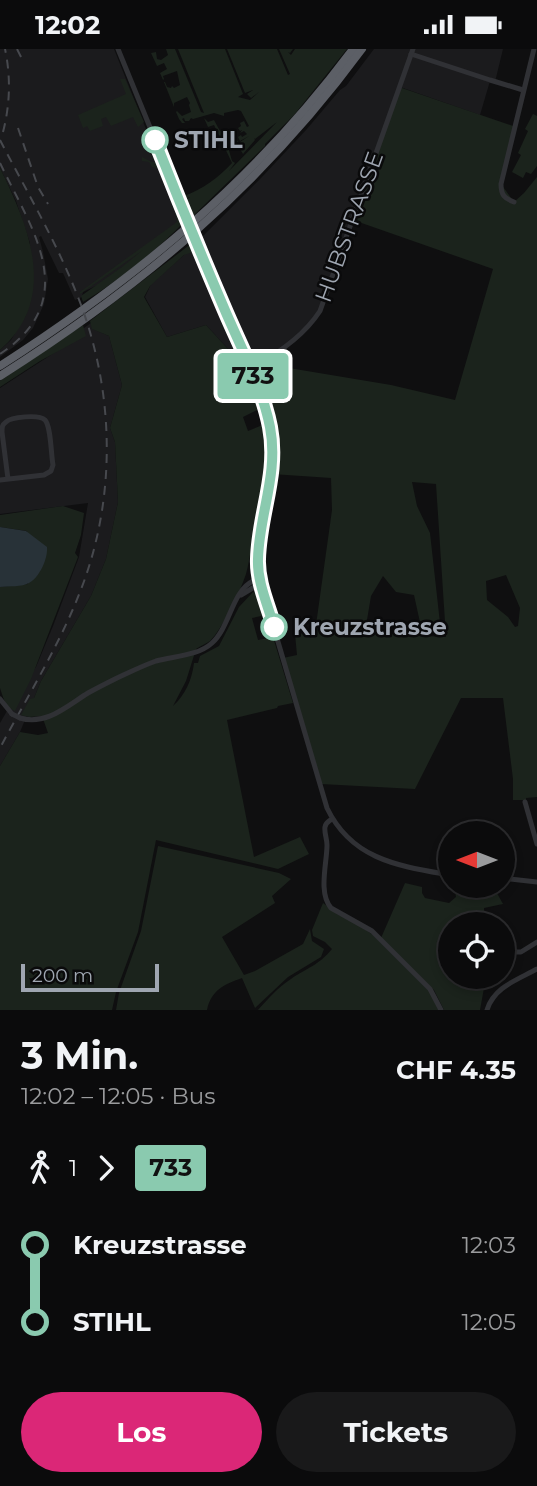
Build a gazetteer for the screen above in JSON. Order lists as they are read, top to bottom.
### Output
{
  "streets": {
    "street": ["HUBSTRASSE"]
  },
  "places": ["STIHL", "Kreuzstrasse"],
  "lines": ["bus line 733"],
  "scale_bar": "200 m",
  "north": "left",
  "page": {
    "status": "12:02",
    "on_map": "733",
    "scale": "200 m",
    "heading": ["3 Min.", "12:02 – 12:05 · Bus", "CHF 4.35"],
    "legs": ["1", "733"],
    "list": [
      {
        "name": "Kreuzstrasse",
        "value": "12:03"
      },
      {
        "name": "STIHL",
        "value": "12:05"
      }
    ],
    "buttons": ["Los", "Tickets"]
  }
}
